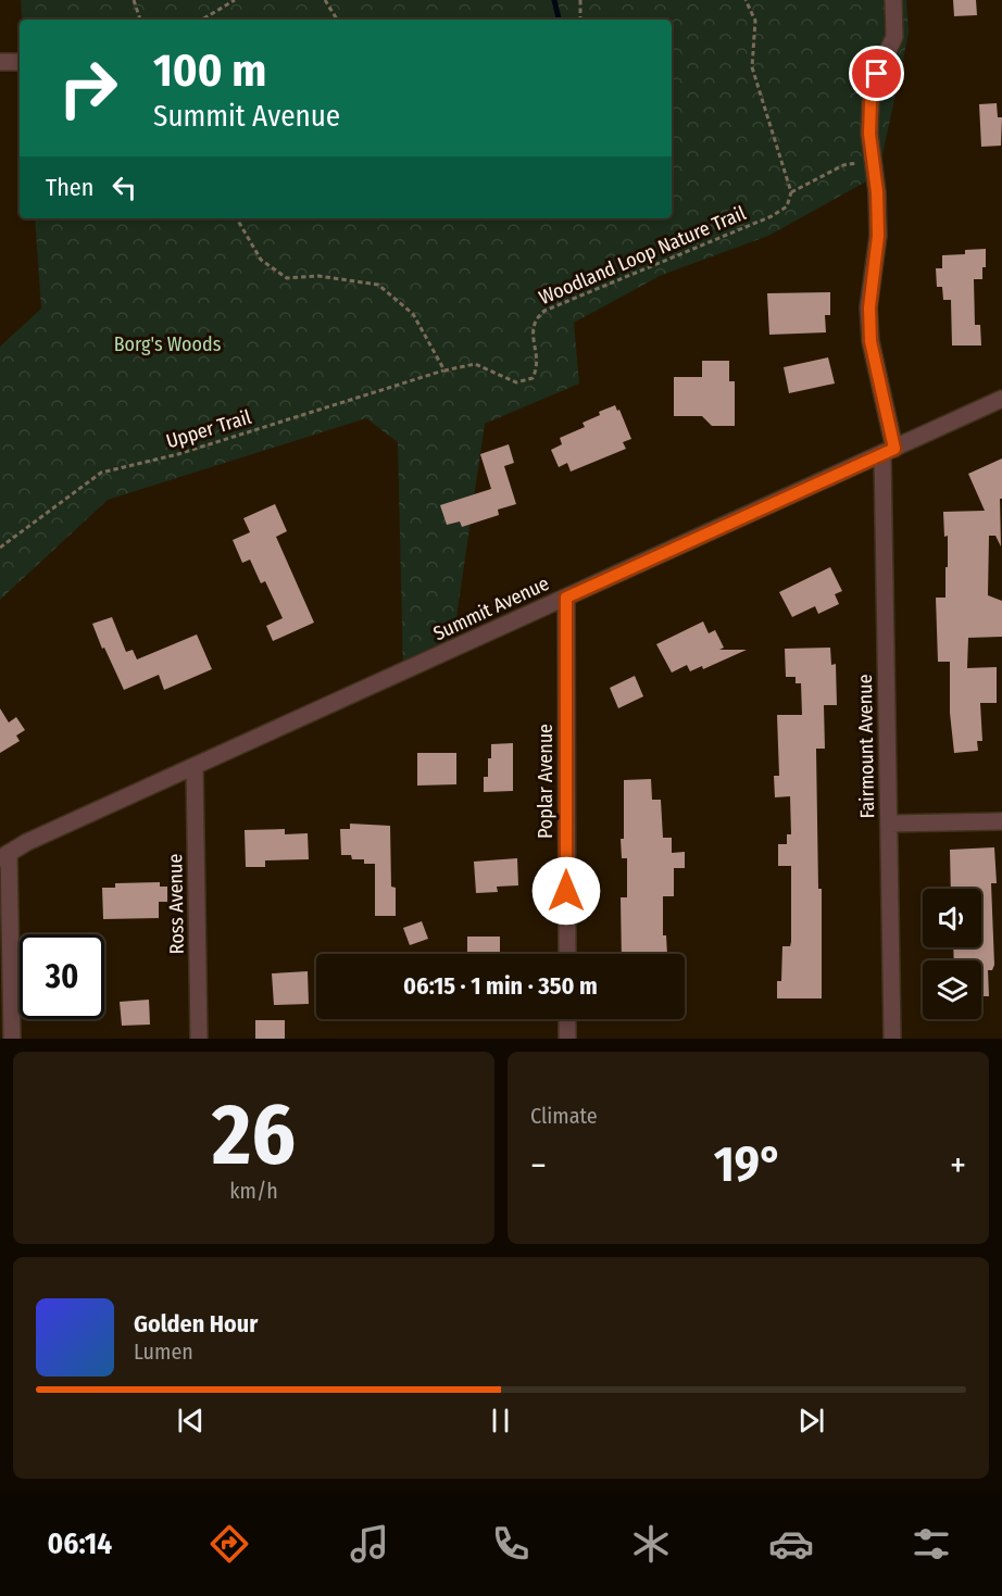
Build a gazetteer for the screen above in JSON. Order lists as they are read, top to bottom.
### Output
{
  "streets": {
    "street": [
      "Summit Avenue",
      "Fairmount Avenue",
      "Poplar Avenue",
      "Ross Avenue"
    ],
    "path": ["Woodland Loop Nature Trail", "Upper Trail"]
  },
  "crossings": [
    ["Woodland Loop Nature Trail", "Upper Trail"],
    ["Summit Avenue", "Fairmount Avenue"],
    ["Summit Avenue", "Poplar Avenue"],
    ["Summit Avenue", "Ross Avenue"]
  ],
  "parks": ["Borg's Woods"],
  "page": {
    "turn": ["100 m", "Summit Avenue"],
    "then": "Then",
    "limit": "30",
    "trip": "06:15 · 1 min · 350 m",
    "tile": [
      ["26", "km/h"],
      "Climate"
    ],
    "heat": ["−", "19°", "+"],
    "song": ["Golden Hour", "Lumen"],
    "tabs": "06:14"
  }
}
